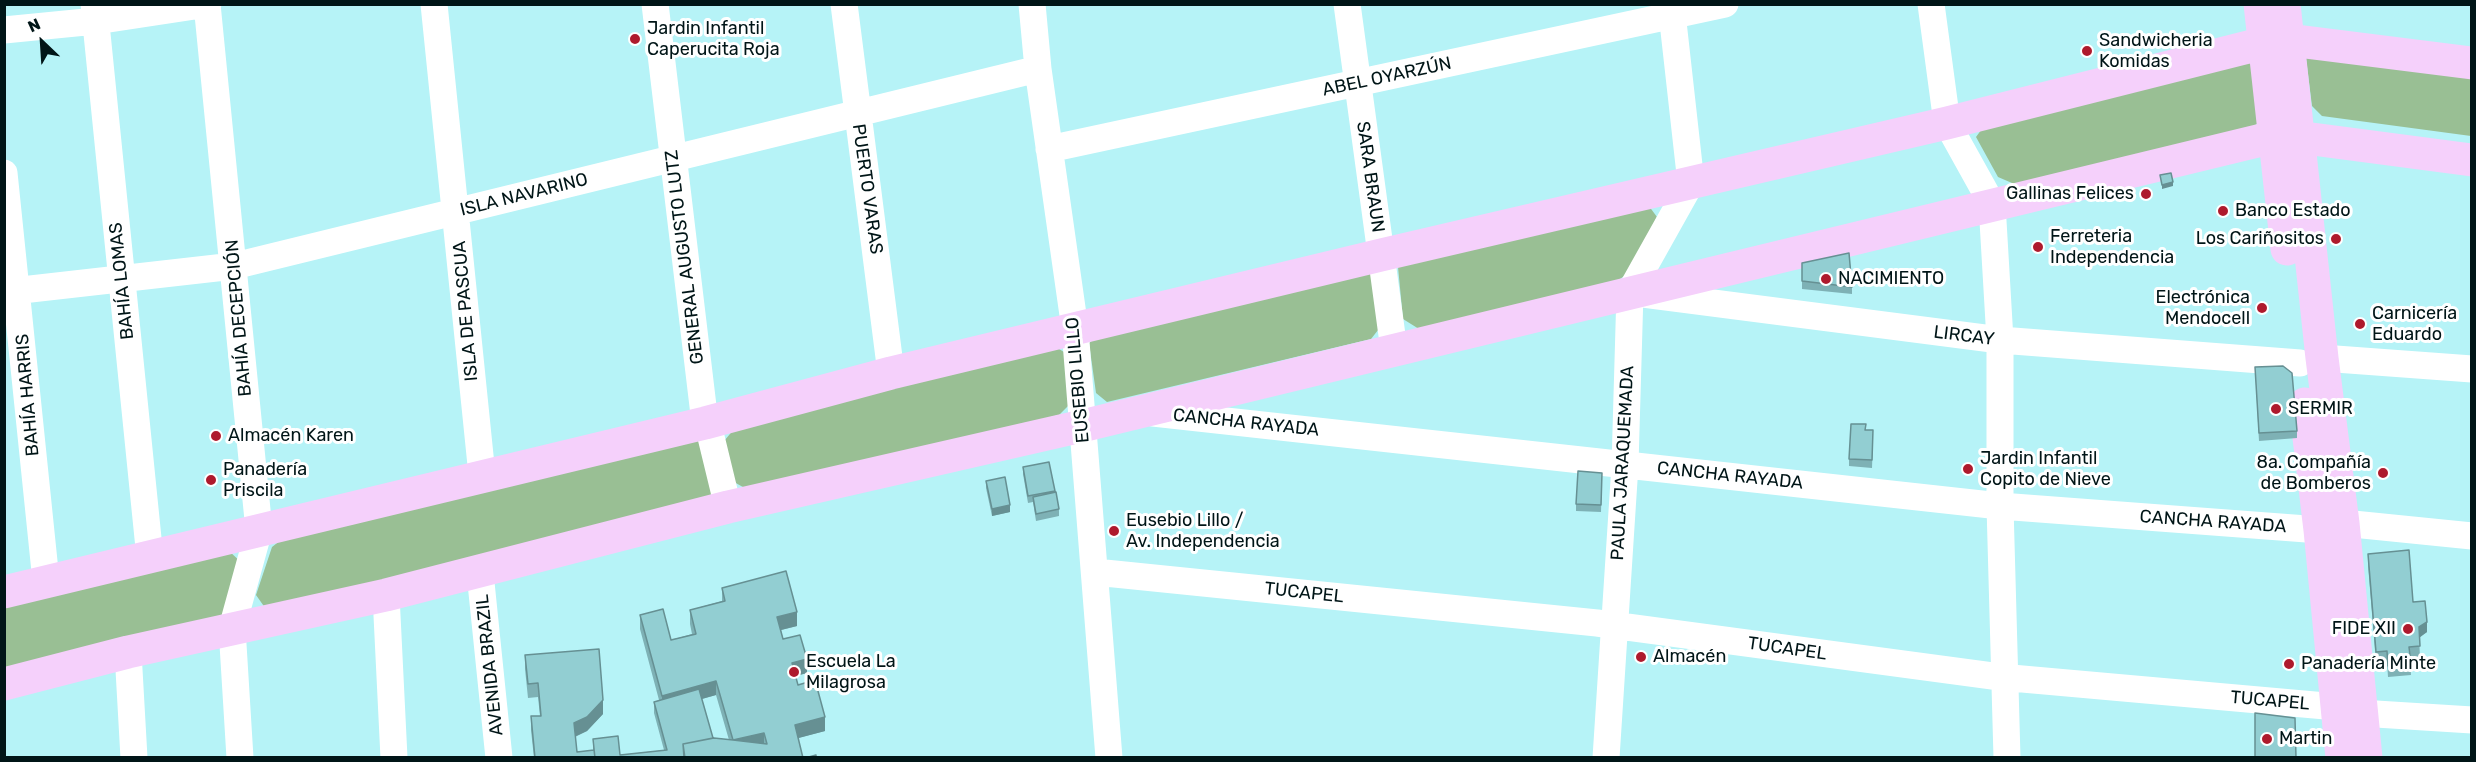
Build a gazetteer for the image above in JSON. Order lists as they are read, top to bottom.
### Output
{
  "streets": {
    "street": [
      "ABEL OYARZÚN",
      "SARA BRAUN",
      "PUERTO VARAS",
      "ISLA NAVARINO",
      "GENERAL AUGUSTO LUTZ",
      "BAHÍA LOMAS",
      "ISLA DE PASCUA",
      "BAHÍA DECEPCIÓN",
      "LIRCAY",
      "EUSEBIO LILLO",
      "BAHÍA HARRIS",
      "CANCHA RAYADA",
      "PAULA JARAQUEMADA",
      "TUCAPEL",
      "AVENIDA BRAZIL"
    ]
  },
  "crossings": [
    ["ABEL OYARZÚN", "SARA BRAUN"],
    ["ABEL OYARZÚN", "EUSEBIO LILLO"],
    ["PUERTO VARAS", "ISLA NAVARINO"],
    ["ISLA NAVARINO", "GENERAL AUGUSTO LUTZ"],
    ["ISLA NAVARINO", "BAHÍA LOMAS"],
    ["ISLA NAVARINO", "ISLA DE PASCUA"],
    ["ISLA NAVARINO", "BAHÍA DECEPCIÓN"],
    ["ISLA NAVARINO", "EUSEBIO LILLO"],
    ["ISLA NAVARINO", "BAHÍA HARRIS"],
    ["LIRCAY", "PAULA JARAQUEMADA"],
    ["EUSEBIO LILLO", "TUCAPEL"],
    ["CANCHA RAYADA", "PAULA JARAQUEMADA"],
    ["PAULA JARAQUEMADA", "TUCAPEL"]
  ],
  "places": [
    "Jardin Infantil Caperucita Roja",
    "Sandwicheria Komidas",
    "Gallinas Felices",
    "Banco Estado",
    "Los Cariñositos",
    "Ferreteria Independencia",
    "NACIMIENTO",
    "Electrónica Mendocell",
    "Carnicería Eduardo",
    "SERMIR",
    "Almacén Karen",
    "Jardin Infantil Copito de Nieve",
    "8a. Compañía de Bomberos",
    "Panadería Priscila",
    "Eusebio Lillo / Av. Independencia",
    "FIDE XII",
    "Almacén",
    "Panadería Minte",
    "Escuela La Milagrosa",
    "Martin"
  ],
  "north": "top left"
}
